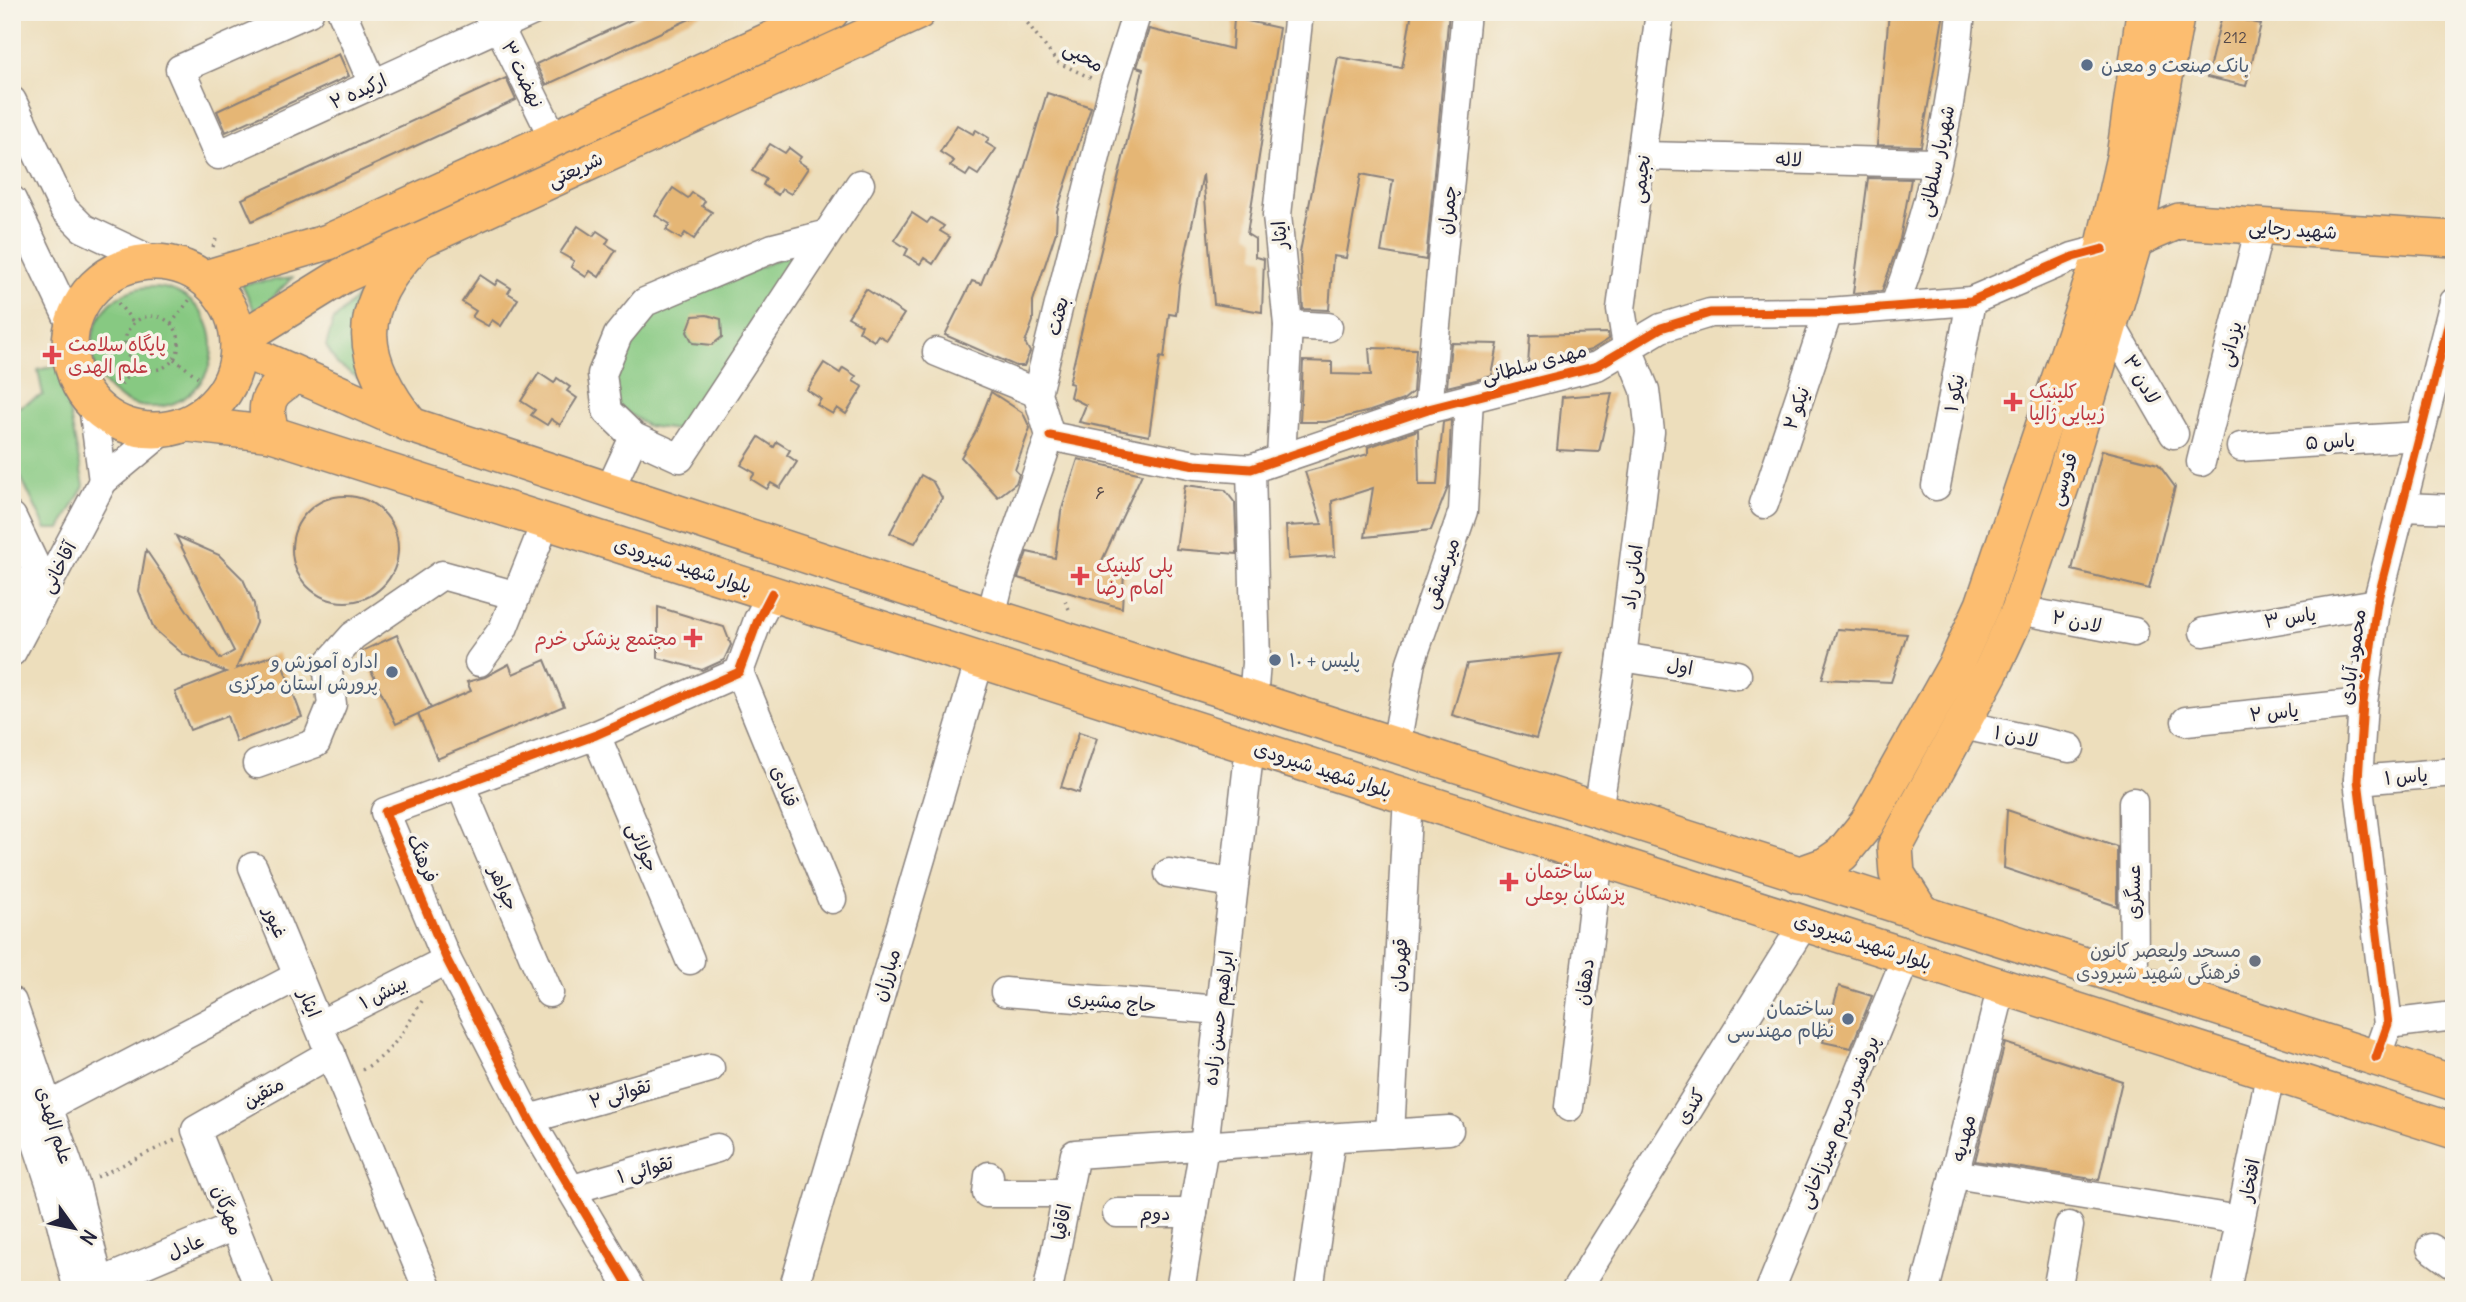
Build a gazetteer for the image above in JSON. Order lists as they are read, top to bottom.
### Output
{
  "streets": {
    "main road": [
      "شریعتی",
      "شهید رجایی",
      "قدوسی",
      "بلوار شهید شیرودی"
    ],
    "street": [
      "نهضت ۳",
      "ارکیده ۲",
      "لاله",
      "شهریار سلطانی",
      "نجیمی",
      "چمران",
      "ایثار",
      "بعثت",
      "یزدانی",
      "مهدی سلطانی",
      "لادن ۳",
      "نیکو ۱",
      "نیکو ۲",
      "یاس ۵",
      "آقاخانی",
      "میرعشقی",
      "امانی راد",
      "یاس ۳",
      "لادن ۲",
      "محمود آبادی",
      "اول",
      "یاس ۲",
      "لادن ۱",
      "یاس ۱",
      "قنادی",
      "جولائی",
      "فرهنگ",
      "جواهر",
      "عسگری",
      "غیور",
      "قهرمان",
      "مبارزان",
      "دهقان",
      "بینش ۱",
      "حاج مشیری",
      "ابراهیم حسن زاده",
      "متقین",
      "تقوائی ۲",
      "کندی",
      "پروفسور مریم میرزاخانی",
      "علم الهدی",
      "مهدیه",
      "تقوائی ۱",
      "افتخار",
      "مهرگان",
      "دوم",
      "اقاقیا",
      "عادل"
    ],
    "path": ["محبی"]
  },
  "crossings": [
    ["محبی", "بعثت"],
    ["نهضت ۳", "ارکیده ۲"],
    ["نهضت ۳", "شریعتی"],
    ["لاله", "شهریار سلطانی"],
    ["لاله", "نجیمی"],
    ["شهریار سلطانی", "مهدی سلطانی"],
    ["نجیمی", "مهدی سلطانی"],
    ["نجیمی", "امانی راد"],
    ["چمران", "مهدی سلطانی"],
    ["شهید رجایی", "یزدانی"],
    ["شهید رجایی", "مهدی سلطانی"],
    ["شهید رجایی", "قدوسی"],
    ["ایثار", "مهدی سلطانی"],
    ["ایثار", "غیور"],
    ["ایثار", "بینش ۱"],
    ["ایثار", "متقین"],
    ["ایثار", "علم الهدی"],
    ["مهدی سلطانی", "نیکو ۱"],
    ["مهدی سلطانی", "نیکو ۲"],
    ["مهدی سلطانی", "قدوسی"],
    ["مهدی سلطانی", "میرعشقی"],
    ["مهدی سلطانی", "امانی راد"],
    ["لادن ۳", "قدوسی"],
    ["یاس ۵", "محمود آبادی"],
    ["قدوسی", "لادن ۲"],
    ["قدوسی", "لادن ۱"],
    ["بلوار شهید شیرودی", "قهرمان"],
    ["بلوار شهید شیرودی", "مبارزان"],
    ["بلوار شهید شیرودی", "دهقان"],
    ["بلوار شهید شیرودی", "ابراهیم حسن زاده"],
    ["بلوار شهید شیرودی", "کندی"],
    ["بلوار شهید شیرودی", "پروفسور مریم میرزاخانی"],
    ["بلوار شهید شیرودی", "مهدیه"],
    ["بلوار شهید شیرودی", "افتخار"],
    ["امانی راد", "اول"],
    ["یاس ۳", "محمود آبادی"],
    ["محمود آبادی", "یاس ۲"],
    ["محمود آبادی", "یاس ۱"],
    ["قنادی", "فرهنگ"],
    ["جولائی", "فرهنگ"],
    ["فرهنگ", "جواهر"],
    ["فرهنگ", "بینش ۱"],
    ["فرهنگ", "تقوائی ۲"],
    ["فرهنگ", "تقوائی ۱"],
    ["حاج مشیری", "ابراهیم حسن زاده"],
    ["ابراهیم حسن زاده", "دوم"],
    ["ابراهیم حسن زاده", "اقاقیا"],
    ["متقین", "مهرگان"],
    ["علم الهدی", "عادل"],
    ["مهرگان", "عادل"]
  ],
  "places": {
    "other": [
      "بانک صنعت و معدن",
      "پلیس + ۱۰",
      "اداره آموزش و پرورش استان مرکزی",
      "مسجد ولیعصر کانون فرهنگی شهید شیرودی",
      "ساختمان نظام مهندسی"
    ],
    "health": [
      "پایگاه سلامت علم الهدی",
      "کلینیک زیبایی ژالیا",
      "پلی کلینیک امام رضا",
      "مجتمع پزشکی خرم",
      "ساختمان پزشکان بوعلی"
    ]
  },
  "house_numbers": ["212", "۶"],
  "north": "bottom right"
}
